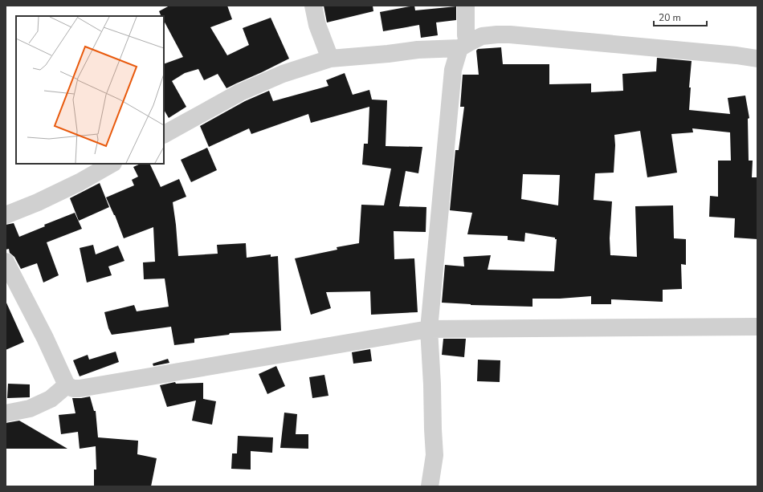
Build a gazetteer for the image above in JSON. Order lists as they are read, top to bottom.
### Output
{
  "scale_bar": "20 m"
}
